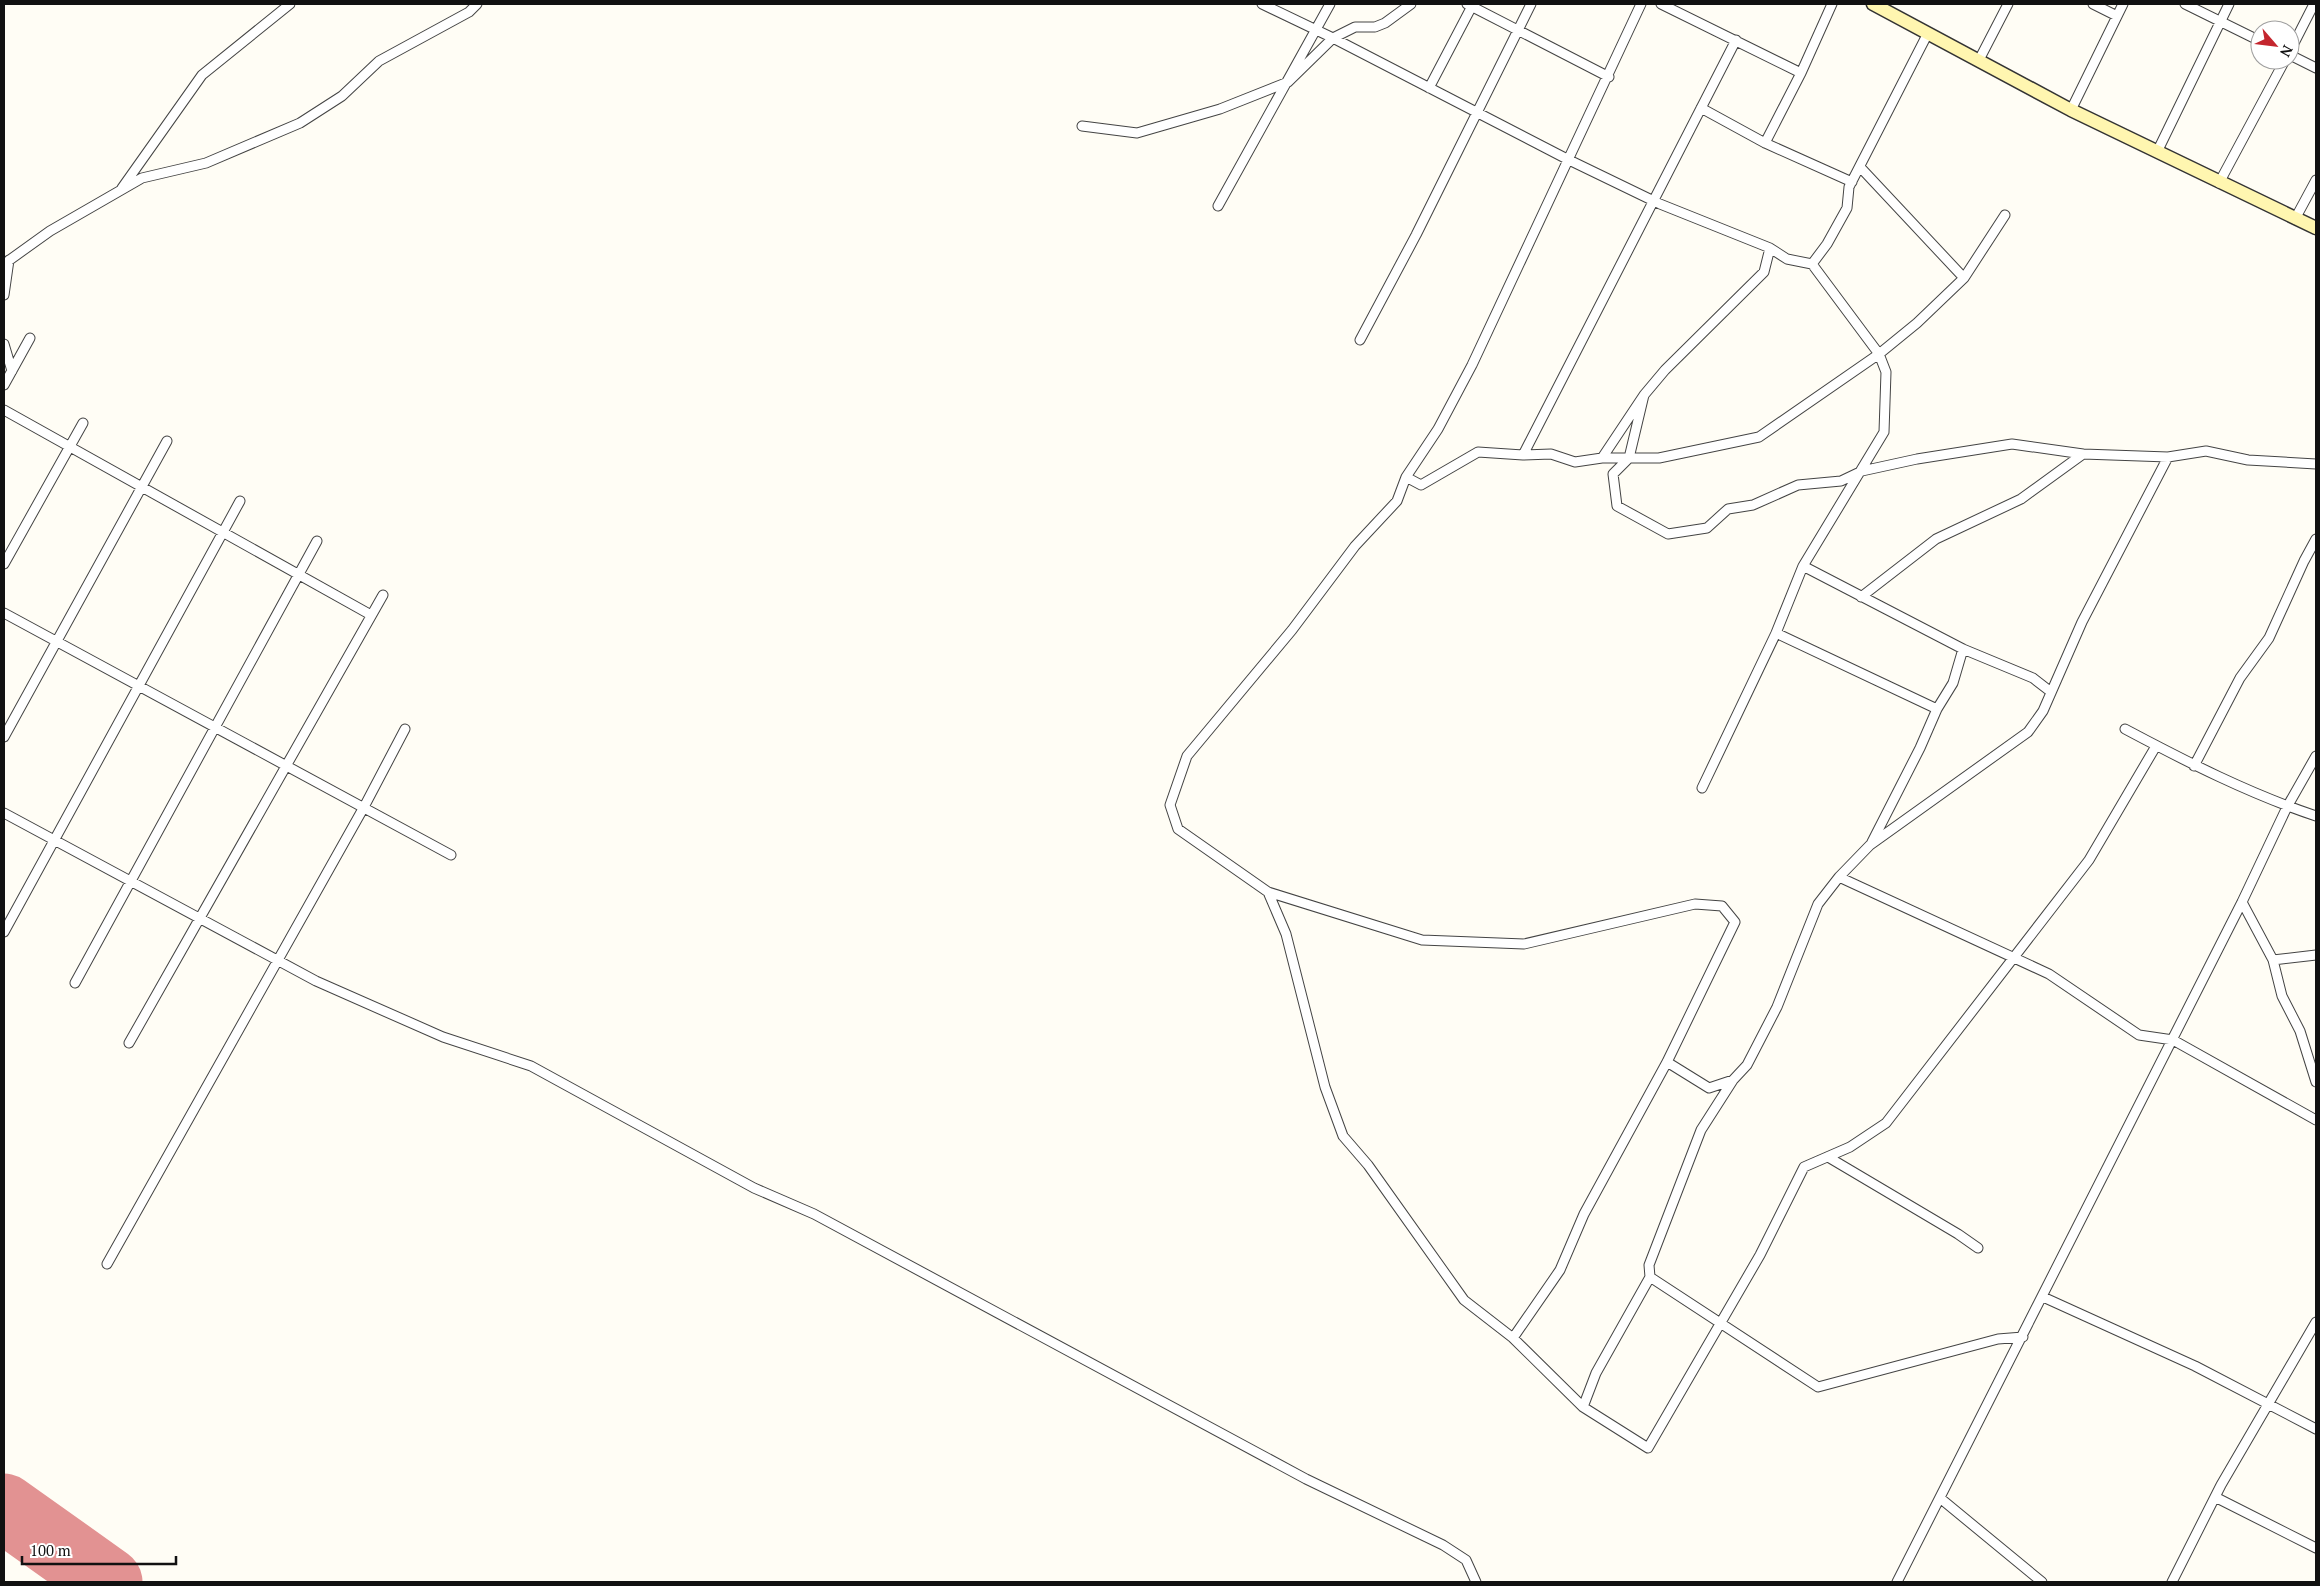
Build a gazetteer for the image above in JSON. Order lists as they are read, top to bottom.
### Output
{
  "scale_bar": "100 m",
  "north": "bottom right"
}
